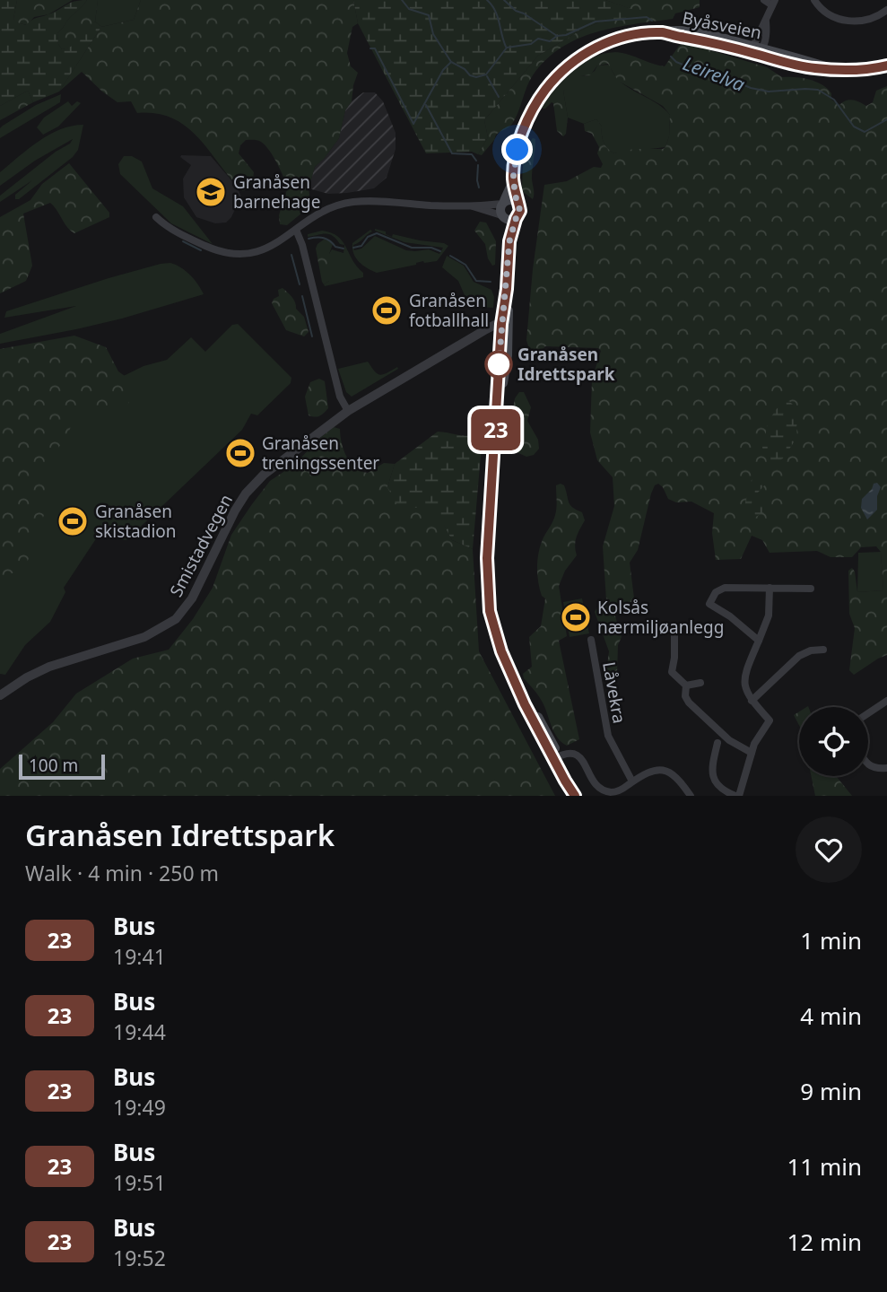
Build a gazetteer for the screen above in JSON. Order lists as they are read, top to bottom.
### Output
{
  "streets": {
    "main road": ["Byåsveien"],
    "street": ["Smistadvegen", "Låvekra"]
  },
  "water": ["Leirelva"],
  "places": {
    "school or university": ["Granåsen barnehage"],
    "sports": [
      "Granåsen fotballhall",
      "Granåsen treningssenter",
      "Granåsen skistadion",
      "Kolsås nærmiljøanlegg"
    ],
    "other": ["Granåsen Idrettspark"]
  },
  "lines": ["bus line 23"],
  "scale_bar": "100 m",
  "page": {
    "on_map": "23",
    "scale": "100 m",
    "heading": ["Granåsen Idrettspark", "Walk · 4 min · 250 m"],
    "list": [
      {
        "mark": "23",
        "name": "Bus",
        "note": "19:41",
        "value": "1 min"
      },
      {
        "mark": "23",
        "name": "Bus",
        "note": "19:44",
        "value": "4 min"
      },
      {
        "mark": "23",
        "name": "Bus",
        "note": "19:49",
        "value": "9 min"
      },
      {
        "mark": "23",
        "name": "Bus",
        "note": "19:51",
        "value": "11 min"
      },
      {
        "mark": "23",
        "name": "Bus",
        "note": "19:52",
        "value": "12 min"
      }
    ]
  }
}
